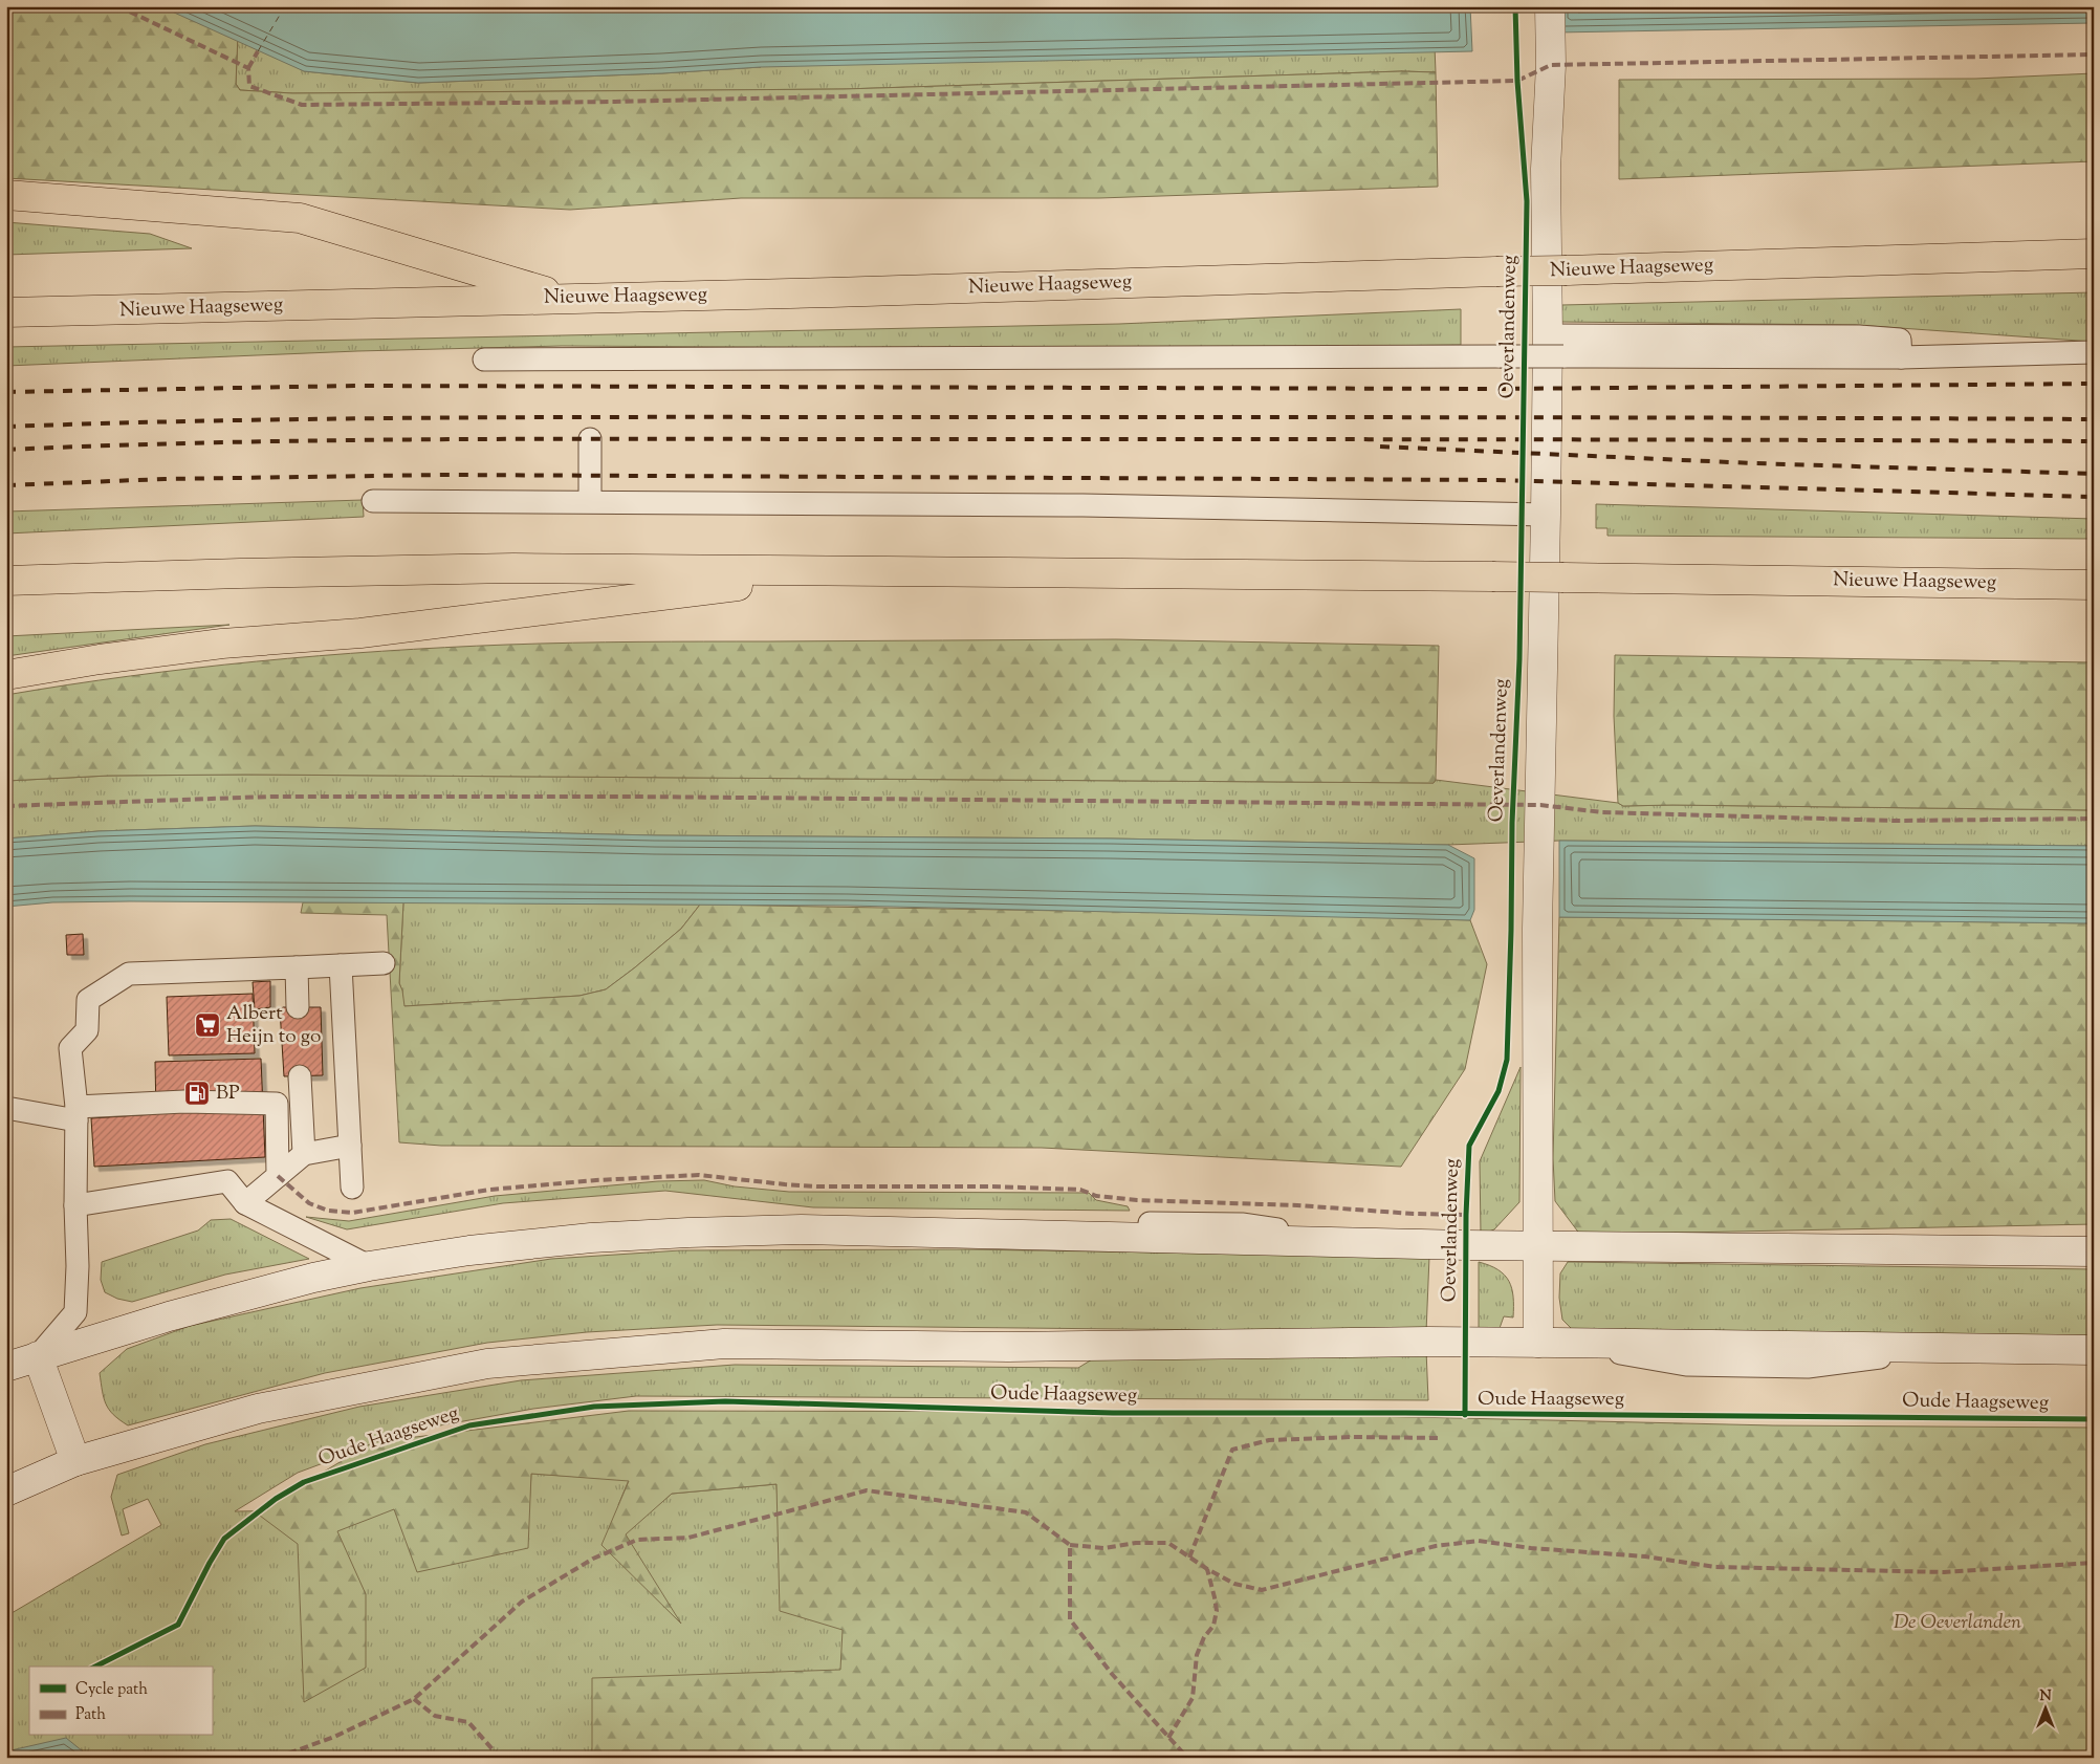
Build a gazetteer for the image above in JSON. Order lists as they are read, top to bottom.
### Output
{
  "streets": {
    "highway": ["Nieuwe Haagseweg"],
    "main road": ["Oeverlandenweg"],
    "cycle path": ["Oude Haagseweg"]
  },
  "parks": ["De Oeverlanden"],
  "places": {
    "supermarket": ["Albert Heijn to go"],
    "fuel station": ["BP"]
  },
  "legend": ["Cycle path", "Path"],
  "north": "top"
}
